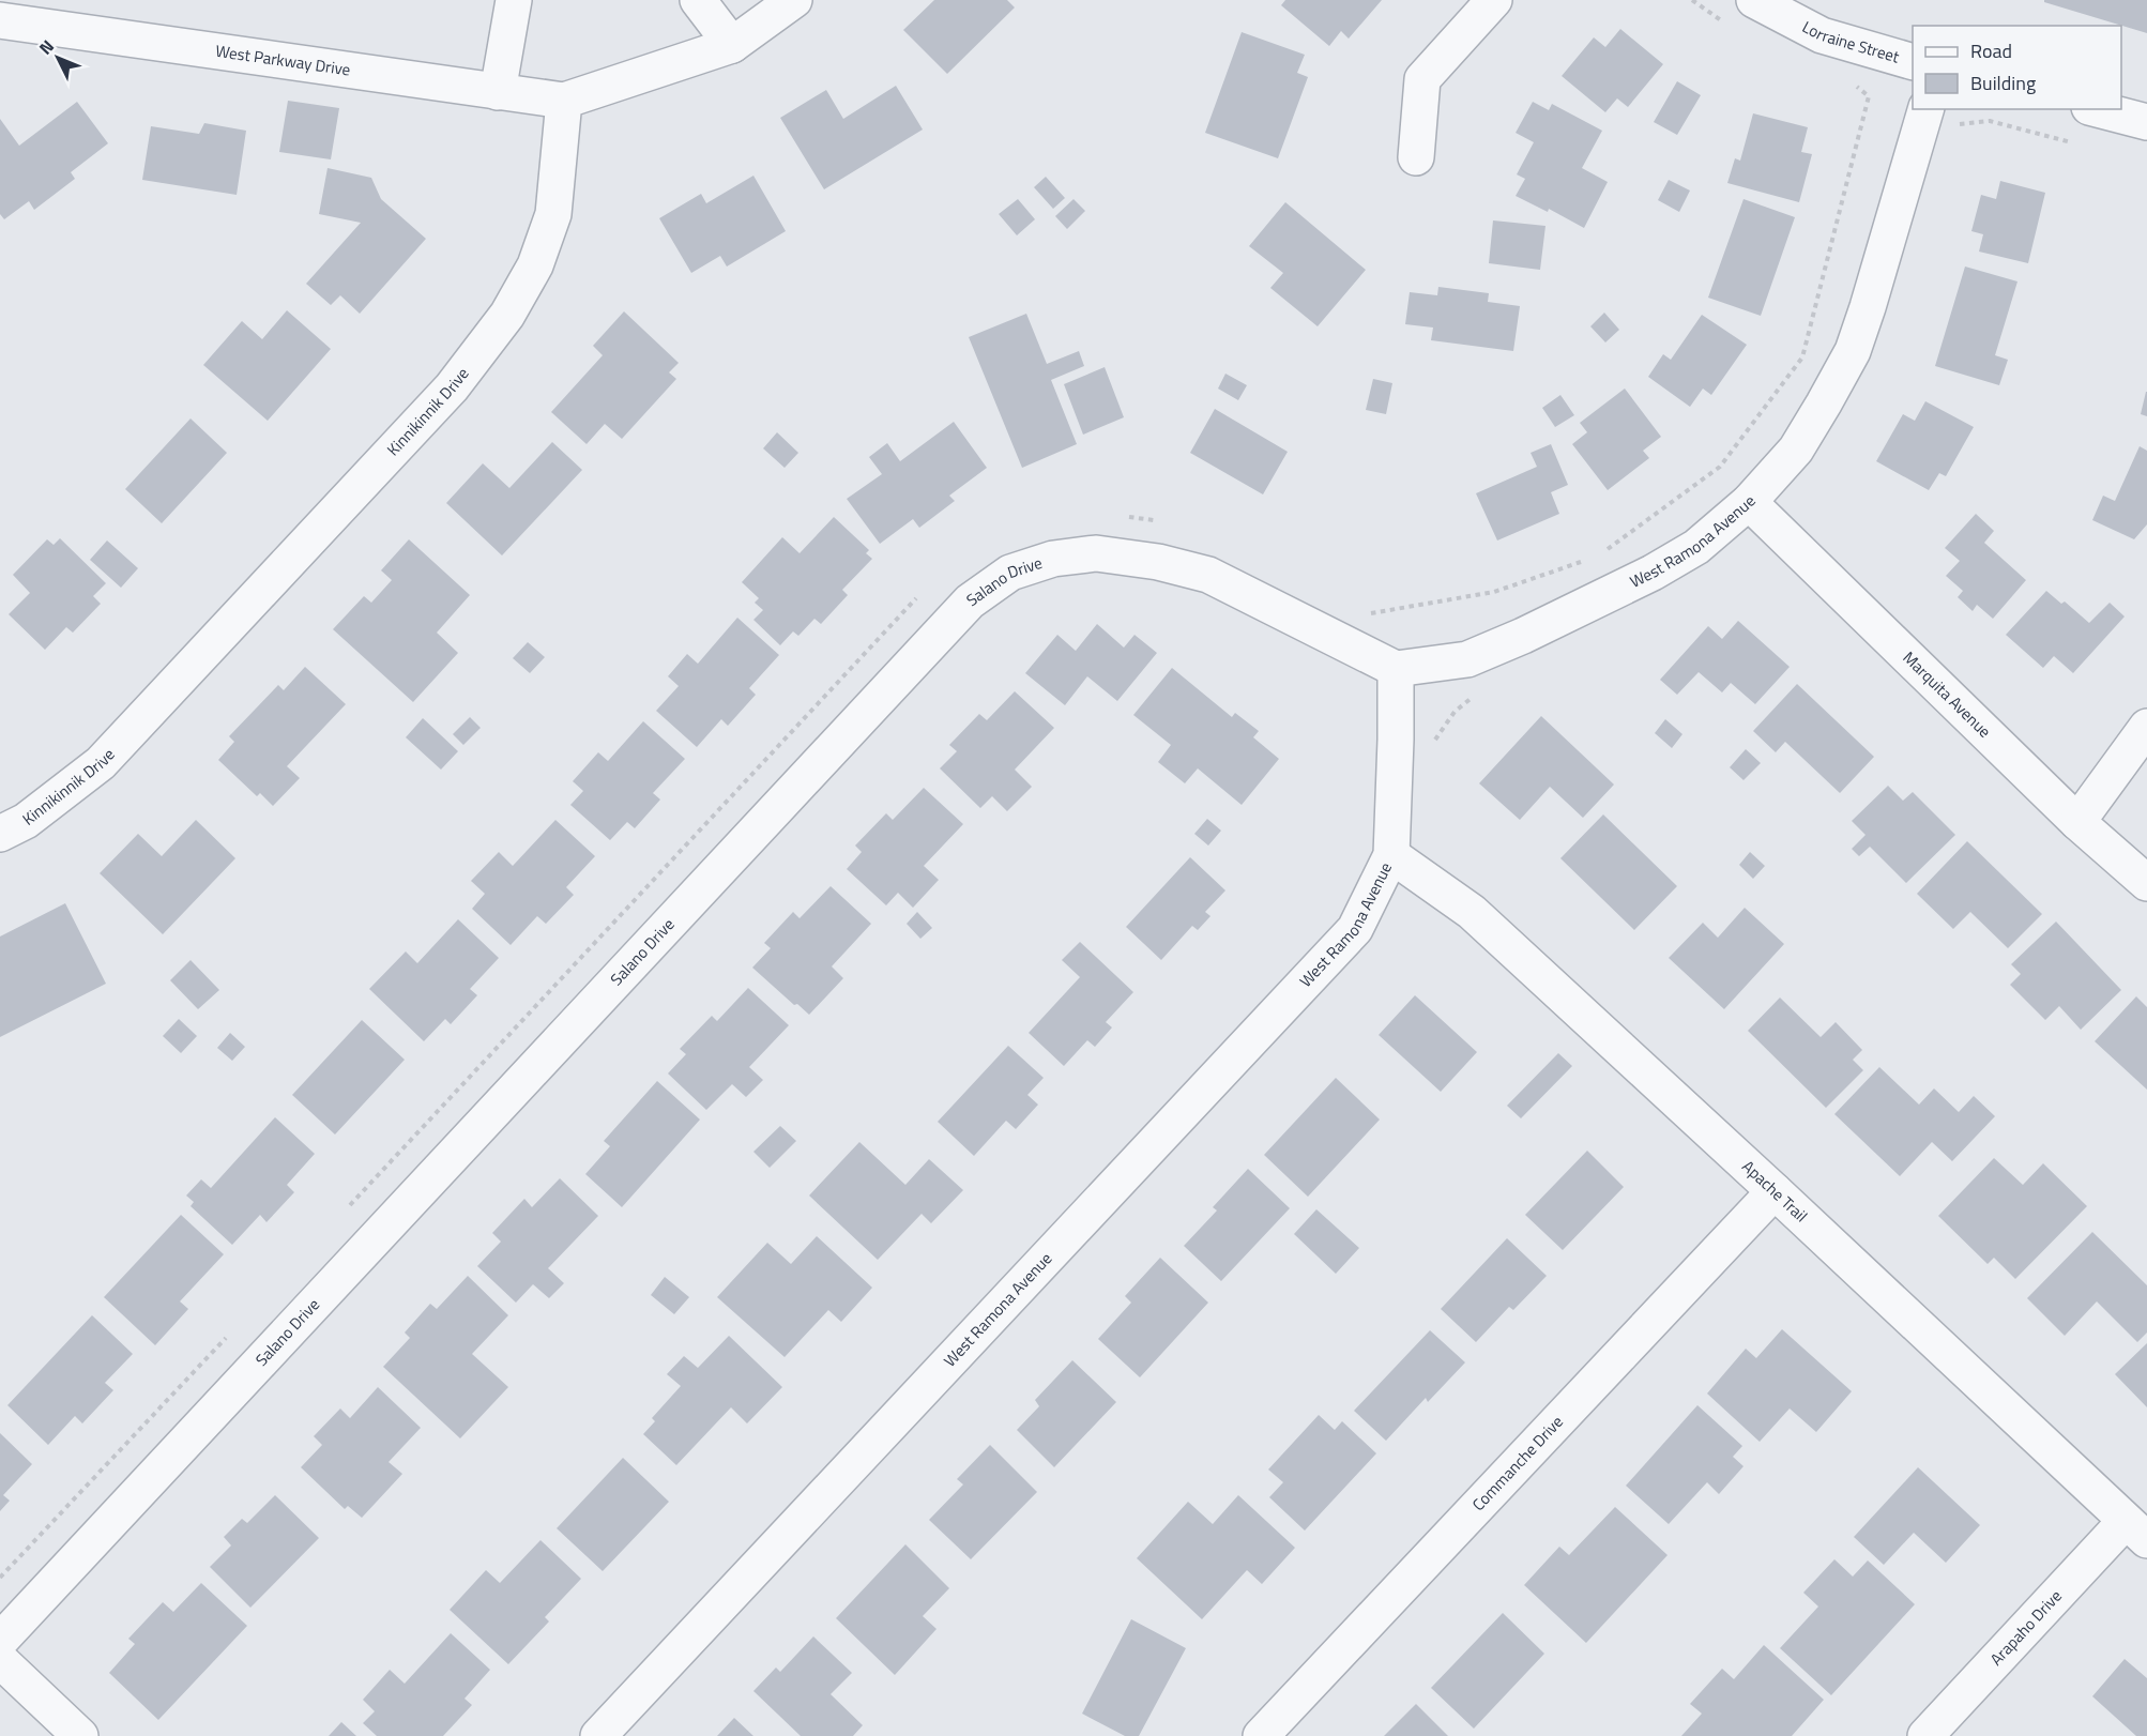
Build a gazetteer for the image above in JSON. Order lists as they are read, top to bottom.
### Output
{
  "streets": {
    "street": [
      "Lorraine Street",
      "West Parkway Drive",
      "Kinnikinnik Drive",
      "West Ramona Avenue",
      "Salano Drive",
      "Marquita Avenue",
      "Apache Trail",
      "Commanche Drive",
      "Arapaho Drive"
    ]
  },
  "crossings": [
    ["West Parkway Drive", "Kinnikinnik Drive"],
    ["West Ramona Avenue", "Salano Drive"],
    ["West Ramona Avenue", "Marquita Avenue"],
    ["West Ramona Avenue", "Apache Trail"],
    ["Apache Trail", "Commanche Drive"],
    ["Apache Trail", "Arapaho Drive"]
  ],
  "legend": ["Road", "Building"],
  "north": "top left"
}
